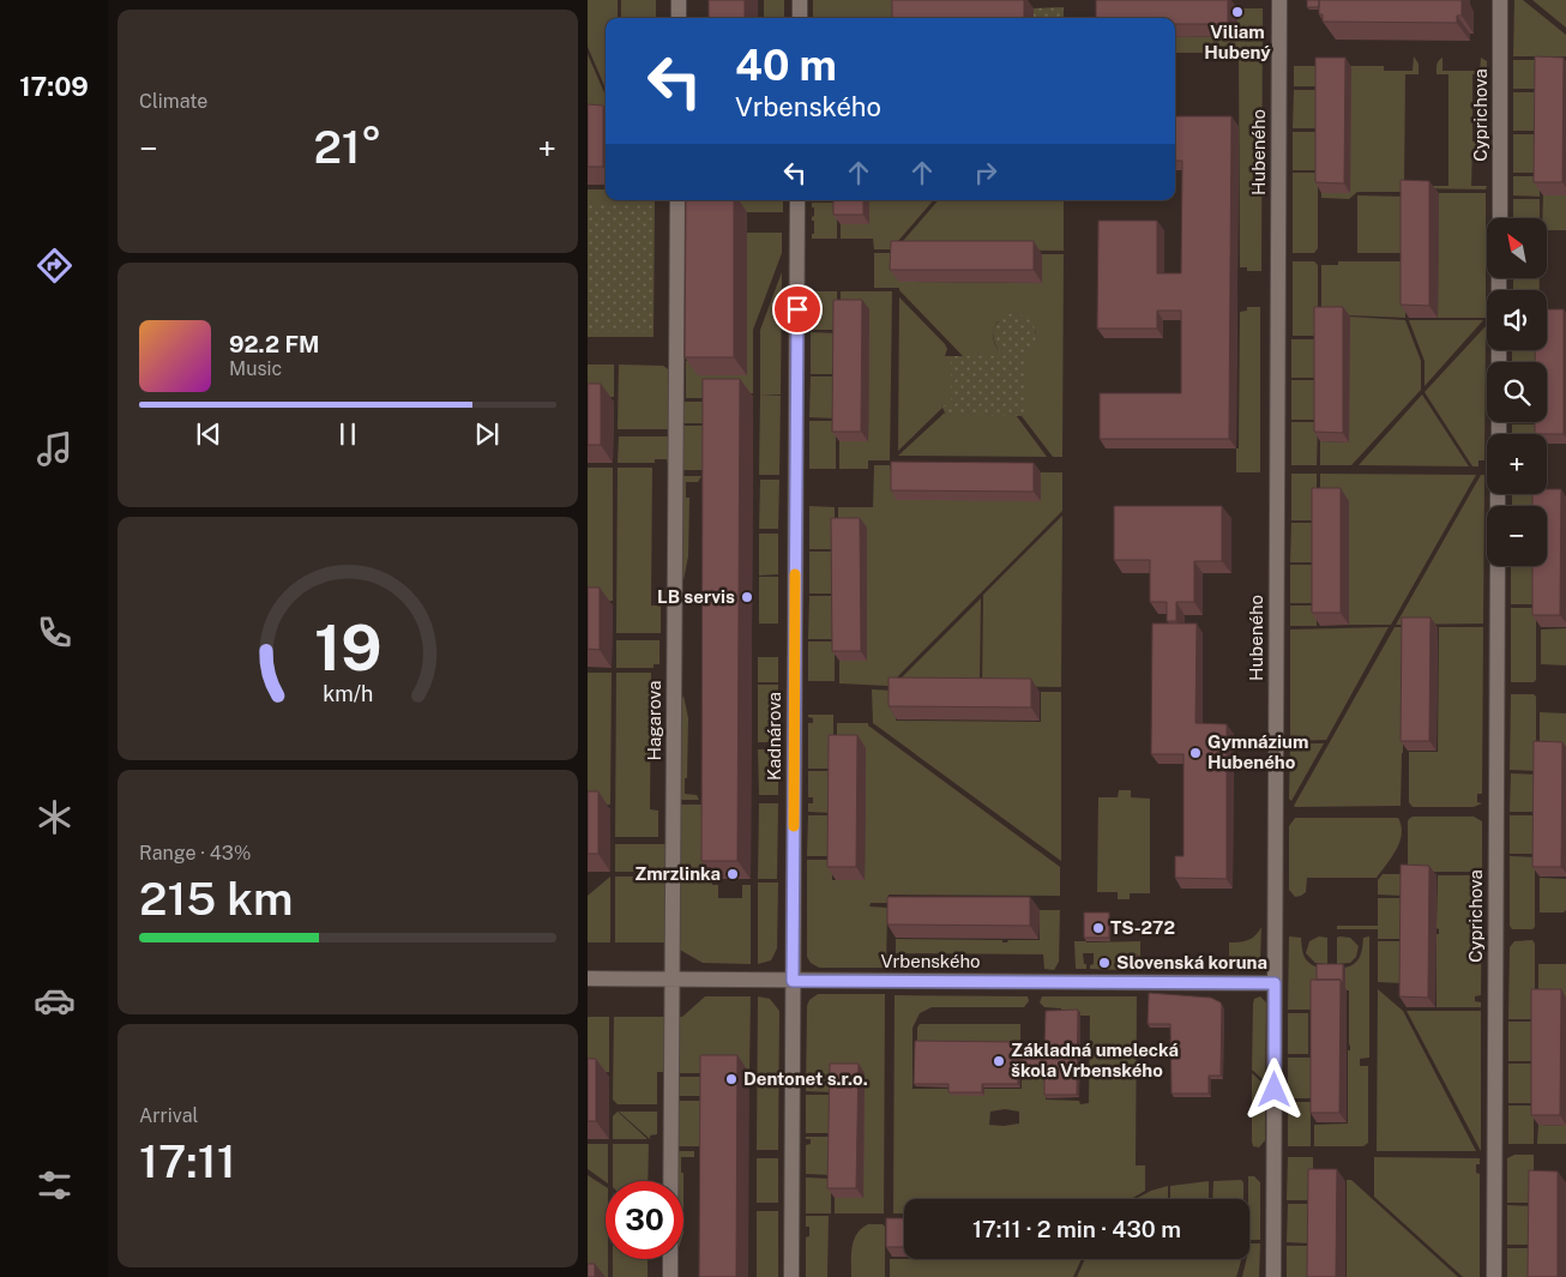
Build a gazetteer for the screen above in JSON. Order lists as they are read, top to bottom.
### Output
{
  "streets": {
    "street": [
      "Cyprichova",
      "Hubeného",
      "Hagarova",
      "Kadnárova",
      "Vrbenského"
    ]
  },
  "crossings": [
    ["Hubeného", "Vrbenského"],
    ["Hagarova", "Vrbenského"],
    ["Kadnárova", "Vrbenského"]
  ],
  "places": [
    "Viliam Hubený",
    "LB servis",
    "Gymnázium Hubeného",
    "Zmrzlinka",
    "TS-272",
    "Slovenská koruna",
    "Základná umelecká škola Vrbenského",
    "Dentonet s.r.o."
  ],
  "north": "top left",
  "page": {
    "tabs": "17:09",
    "tile": [
      "Climate",
      ["Range · 43%", "215 km"],
      ["Arrival", "17:11"]
    ],
    "turn": ["40 m", "Vrbenského"],
    "heat": ["−", "21°", "+"],
    "map_buttons": ["+", "−"],
    "song": ["92.2 FM", "Music"],
    "limit": "30",
    "trip": "17:11 · 2 min · 430 m",
    "gauge": ["19", "km/h"]
  }
}
